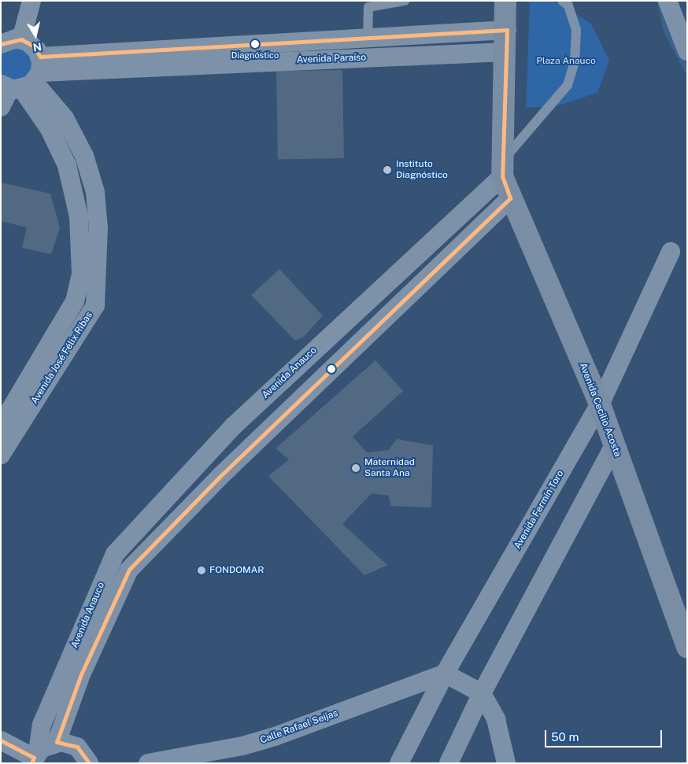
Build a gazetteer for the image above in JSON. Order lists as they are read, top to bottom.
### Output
{
  "streets": {
    "main road": ["Avenida Cecilio Acosta"],
    "street": [
      "Avenida Paraíso",
      "Avenida José Félix Ribas",
      "Avenida Anauco",
      "Avenida Fermín Toro",
      "Calle Rafael Seijas"
    ]
  },
  "crossings": [
    ["Avenida Paraíso", "Avenida José Félix Ribas"],
    ["Avenida Anauco", "Avenida Cecilio Acosta"],
    ["Avenida Cecilio Acosta", "Avenida Fermín Toro"],
    ["Avenida Fermín Toro", "Calle Rafael Seijas"]
  ],
  "parks": ["Plaza Anauco"],
  "places": [
    "Diagnóstico",
    "Instituto Diagnóstico",
    "Maternidad Santa Ana",
    "FONDOMAR"
  ],
  "scale_bar": "50 m",
  "north": "bottom"
}
